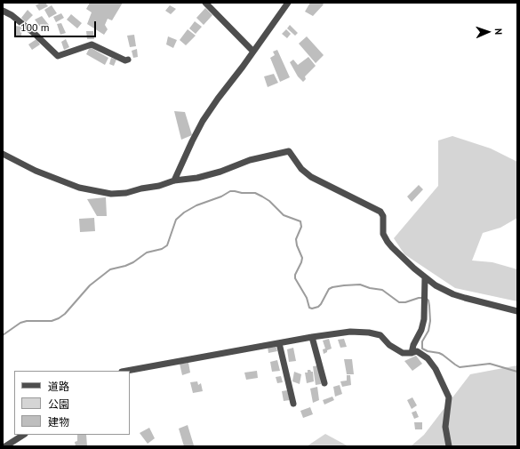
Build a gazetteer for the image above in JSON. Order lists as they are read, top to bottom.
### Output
{
  "legend": ["道路", "公園", "建物"],
  "scale_bar": "100 m",
  "north": "right"
}
